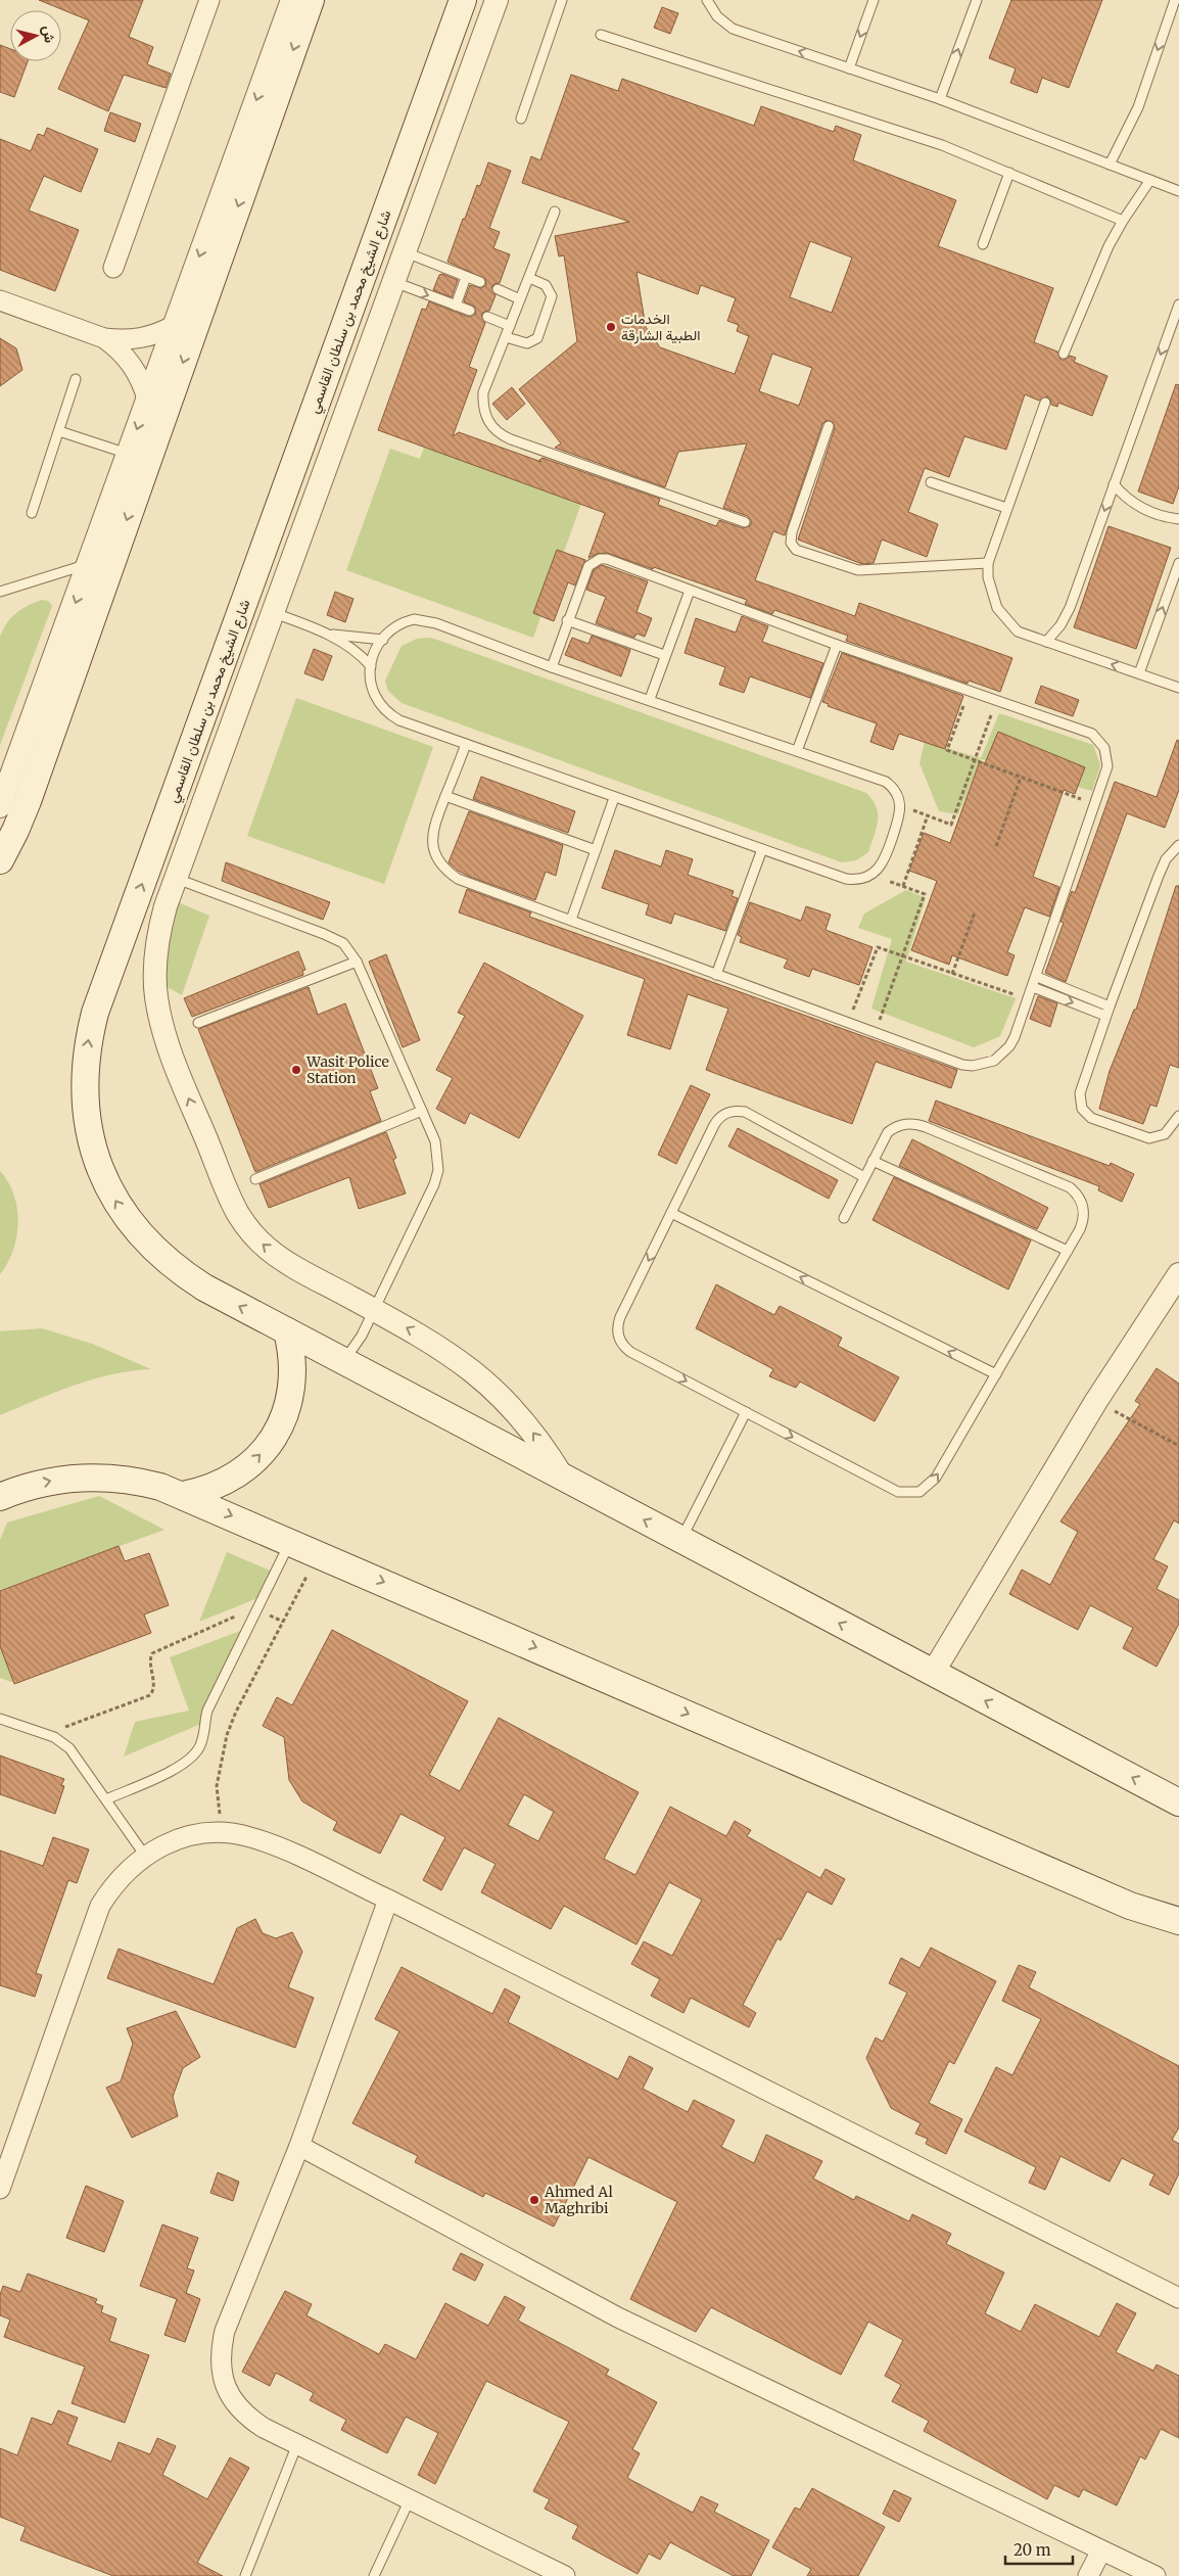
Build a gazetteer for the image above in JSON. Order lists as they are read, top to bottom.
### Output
{
  "streets": {
    "main road": ["شارع الشيخ محمد بن سلطان القاسمي"]
  },
  "places": ["الخدمات الطبية الشارقة", "Wasit Police Station", "Ahmed Al Maghribi"],
  "scale_bar": "20 m",
  "north": "right"
}
